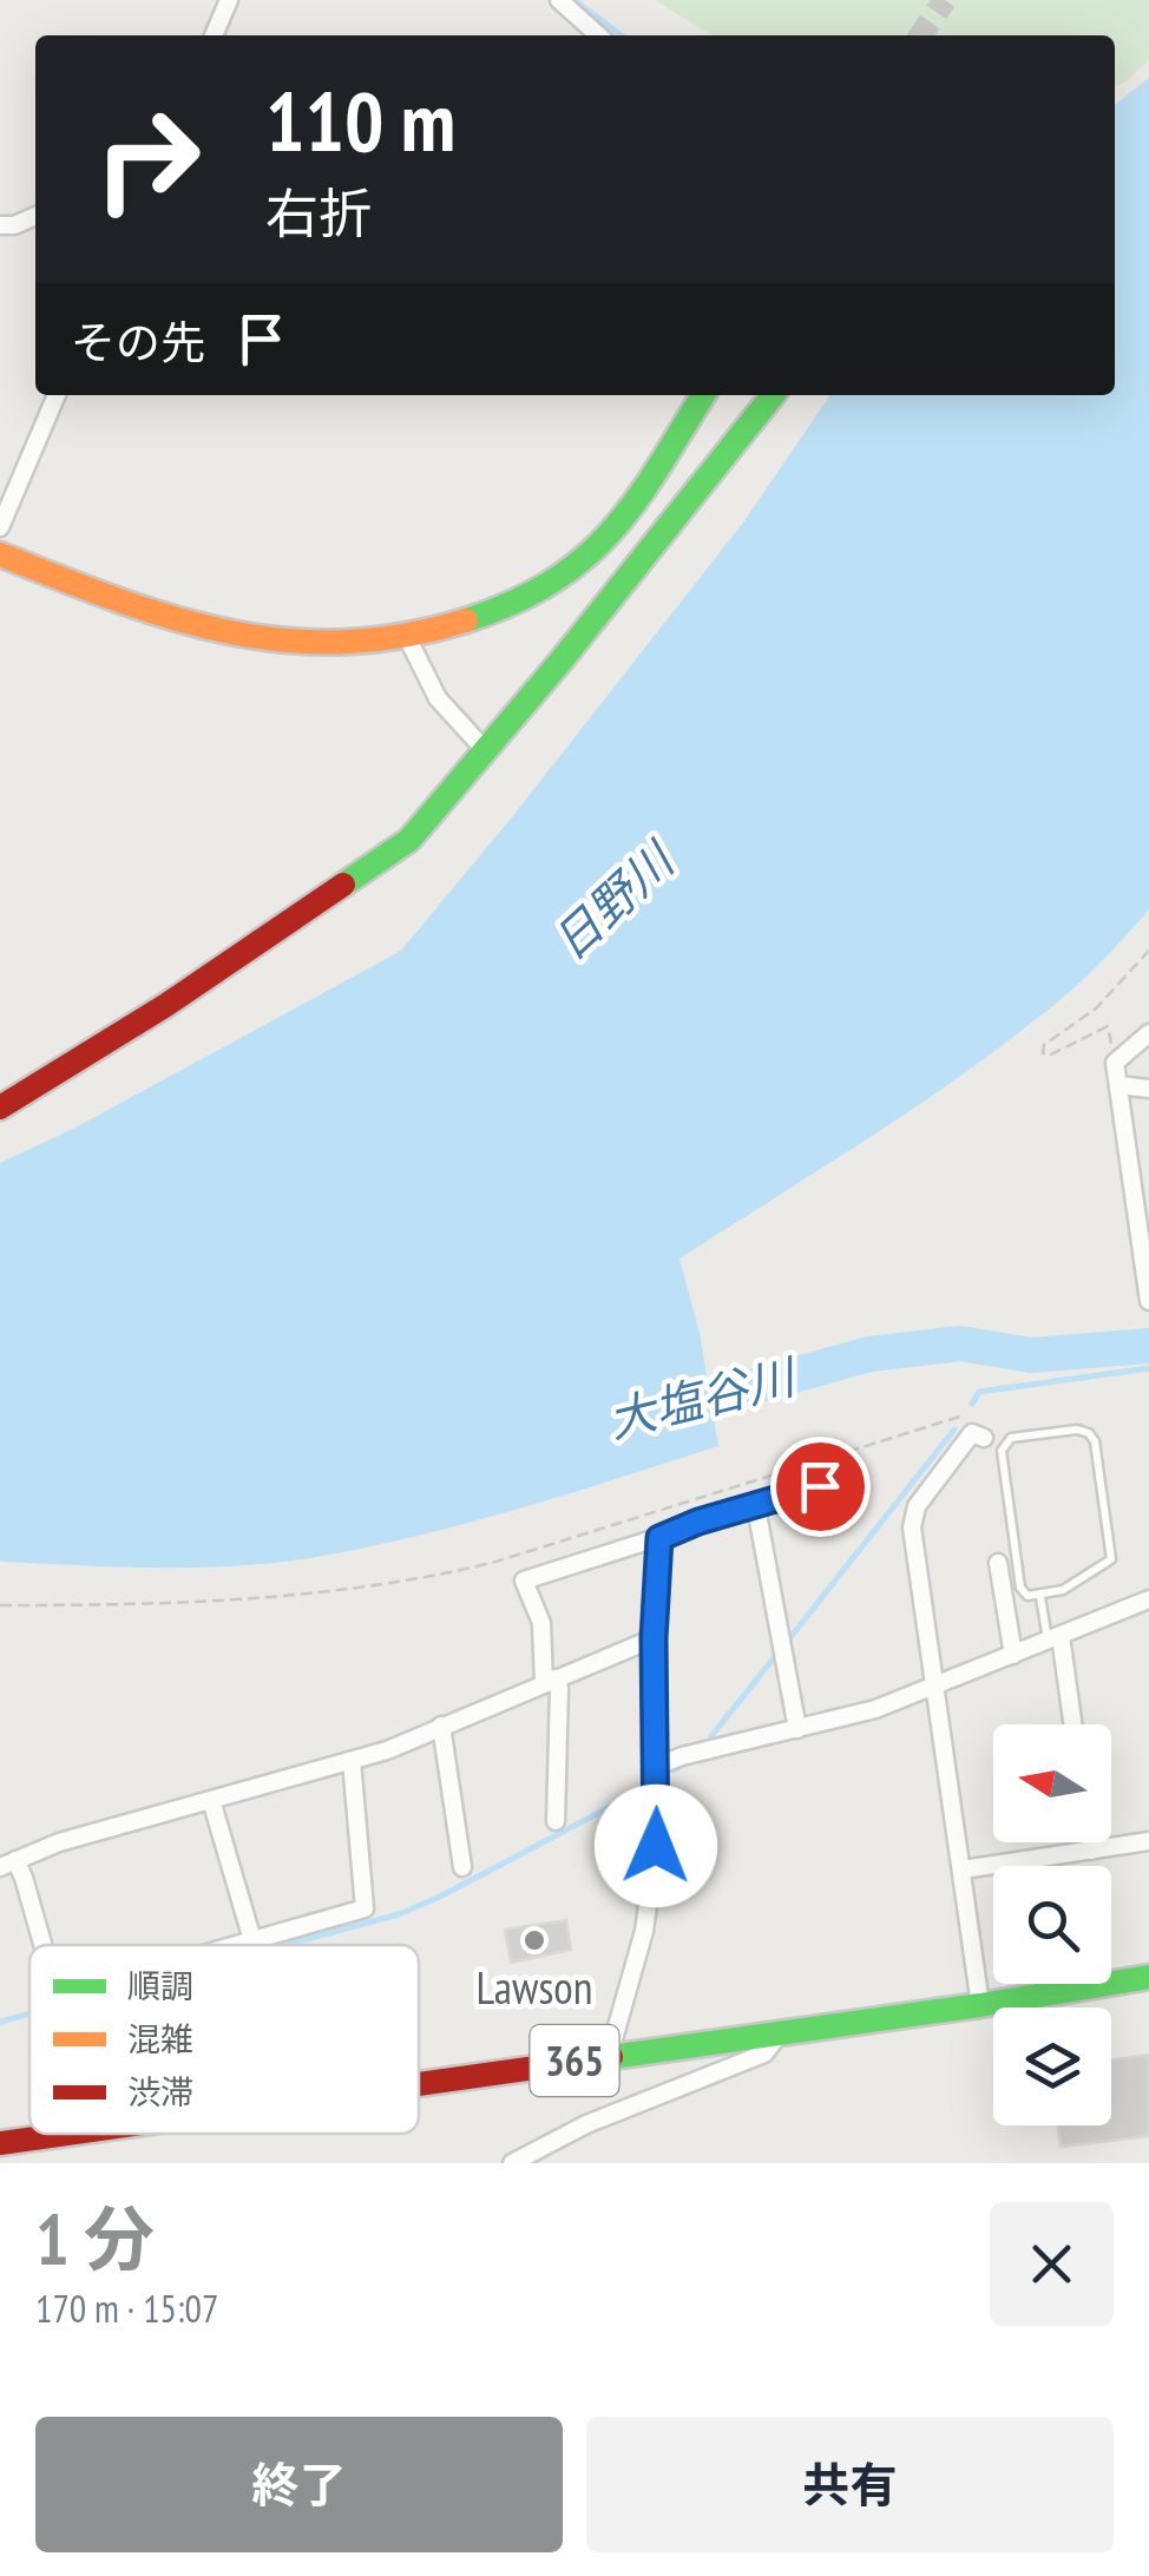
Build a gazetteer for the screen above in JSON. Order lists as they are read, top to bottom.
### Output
{
  "streets": {
    "main road": ["365"]
  },
  "water": ["日野川", "大塩谷川"],
  "places": ["Lawson"],
  "legend": ["順調", "混雑", "渋滞"],
  "north": "left",
  "page": {
    "turn": ["110 m", "右折"],
    "then": "その先",
    "heading": ["1 分", "170 m · 15:07"],
    "buttons": ["終了", "共有"]
  }
}
